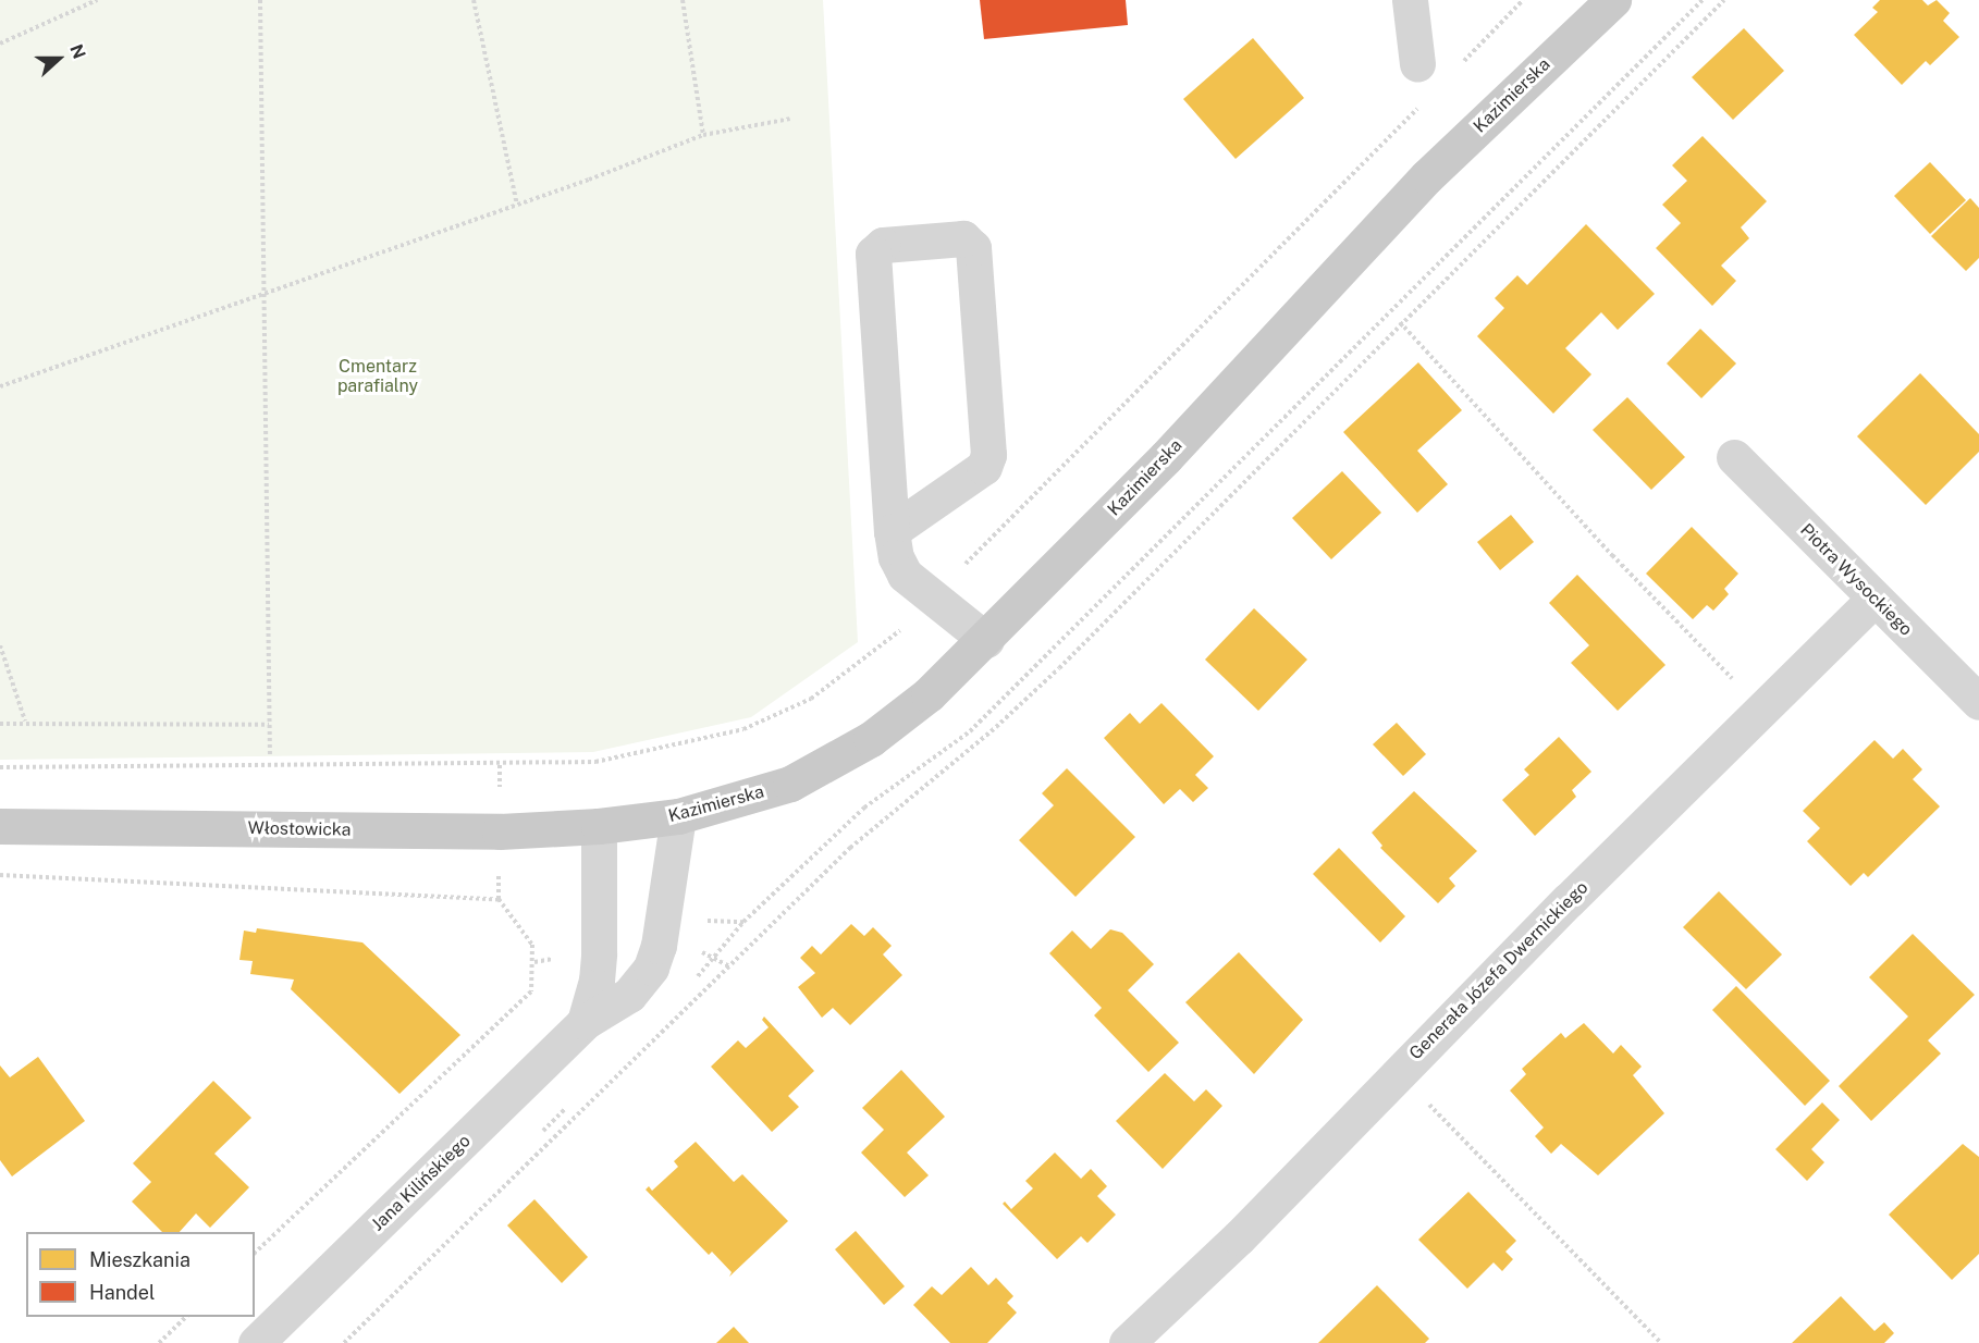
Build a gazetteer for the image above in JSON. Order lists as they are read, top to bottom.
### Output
{
  "streets": {
    "main road": ["Kazimierska", "Włostowicka"],
    "street": ["Piotra Wysockiego", "Generała Józefa Dwernickiego", "Jana Kilińskiego"]
  },
  "crossings": [
    ["Kazimierska", "Włostowicka"],
    ["Kazimierska", "Jana Kilińskiego"],
    ["Piotra Wysockiego", "Generała Józefa Dwernickiego"],
    ["Włostowicka", "Jana Kilińskiego"]
  ],
  "parks": ["Cmentarz parafialny"],
  "legend": ["Mieszkania", "Handel"],
  "north": "right"
}
